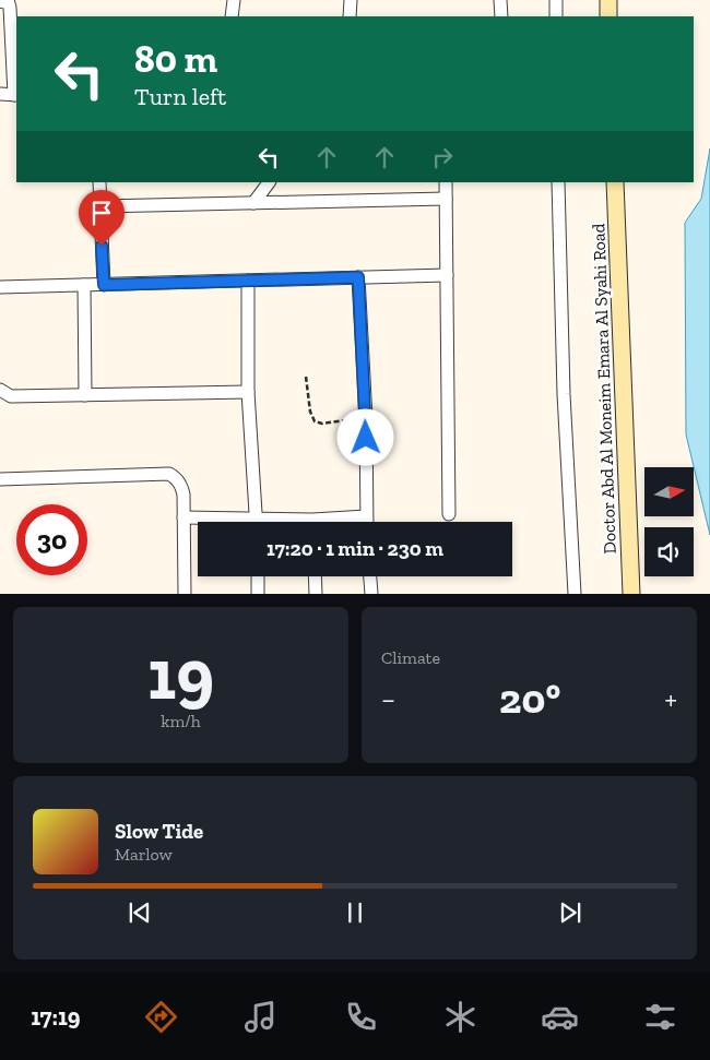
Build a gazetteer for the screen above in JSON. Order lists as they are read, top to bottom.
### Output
{
  "streets": {
    "main road": ["Doctor Abd Al Moneim Emara Al Syahi Road"]
  },
  "north": "right",
  "page": {
    "turn": ["80 m", "Turn left"],
    "limit": "30",
    "trip": "17:20 · 1 min · 230 m",
    "tile": [
      ["19", "km/h"],
      "Climate"
    ],
    "heat": ["−", "20°", "+"],
    "song": ["Slow Tide", "Marlow"],
    "tabs": "17:19"
  }
}
